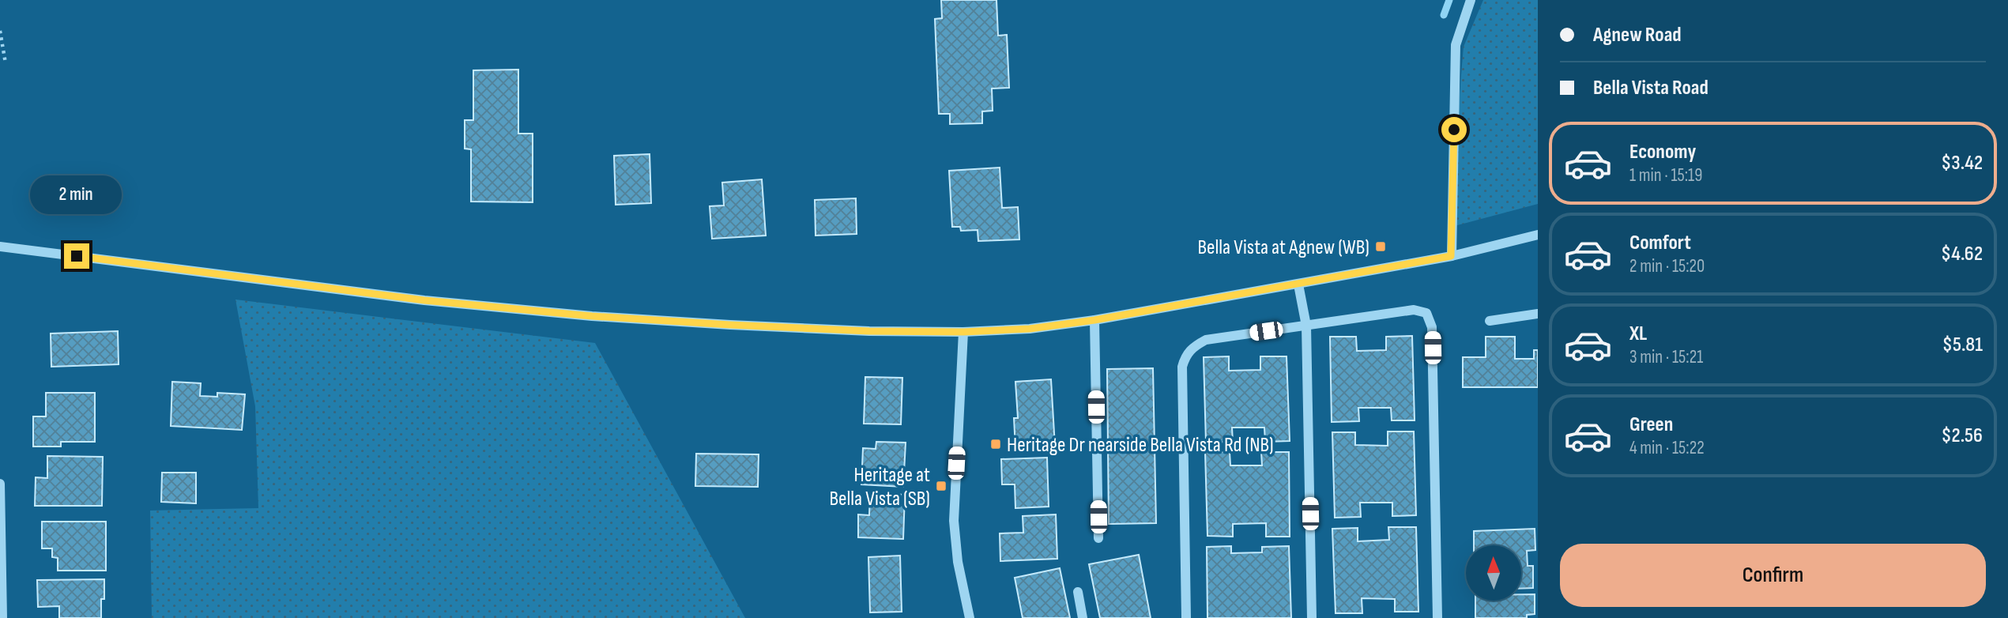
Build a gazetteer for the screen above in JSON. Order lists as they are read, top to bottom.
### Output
{
  "places": {
    "transit": ["Bella Vista at Agnew (WB)", "Heritage Dr nearside Bella Vista Rd (NB)", "Heritage at Bella Vista (SB)"]
  },
  "north": "top",
  "page": {
    "banner": ["Agnew Road", "Bella Vista Road"],
    "list": [
      {
        "name": "Economy",
        "note": "1 min · 15:19",
        "value": "$3.42"
      },
      {
        "name": "Comfort",
        "note": "2 min · 15:20",
        "value": "$4.62"
      },
      {
        "name": "XL",
        "note": "3 min · 15:21",
        "value": "$5.81"
      },
      {
        "name": "Green",
        "note": "4 min · 15:22",
        "value": "$2.56"
      }
    ],
    "bubble": "2 min",
    "buttons": "Confirm"
  }
}
